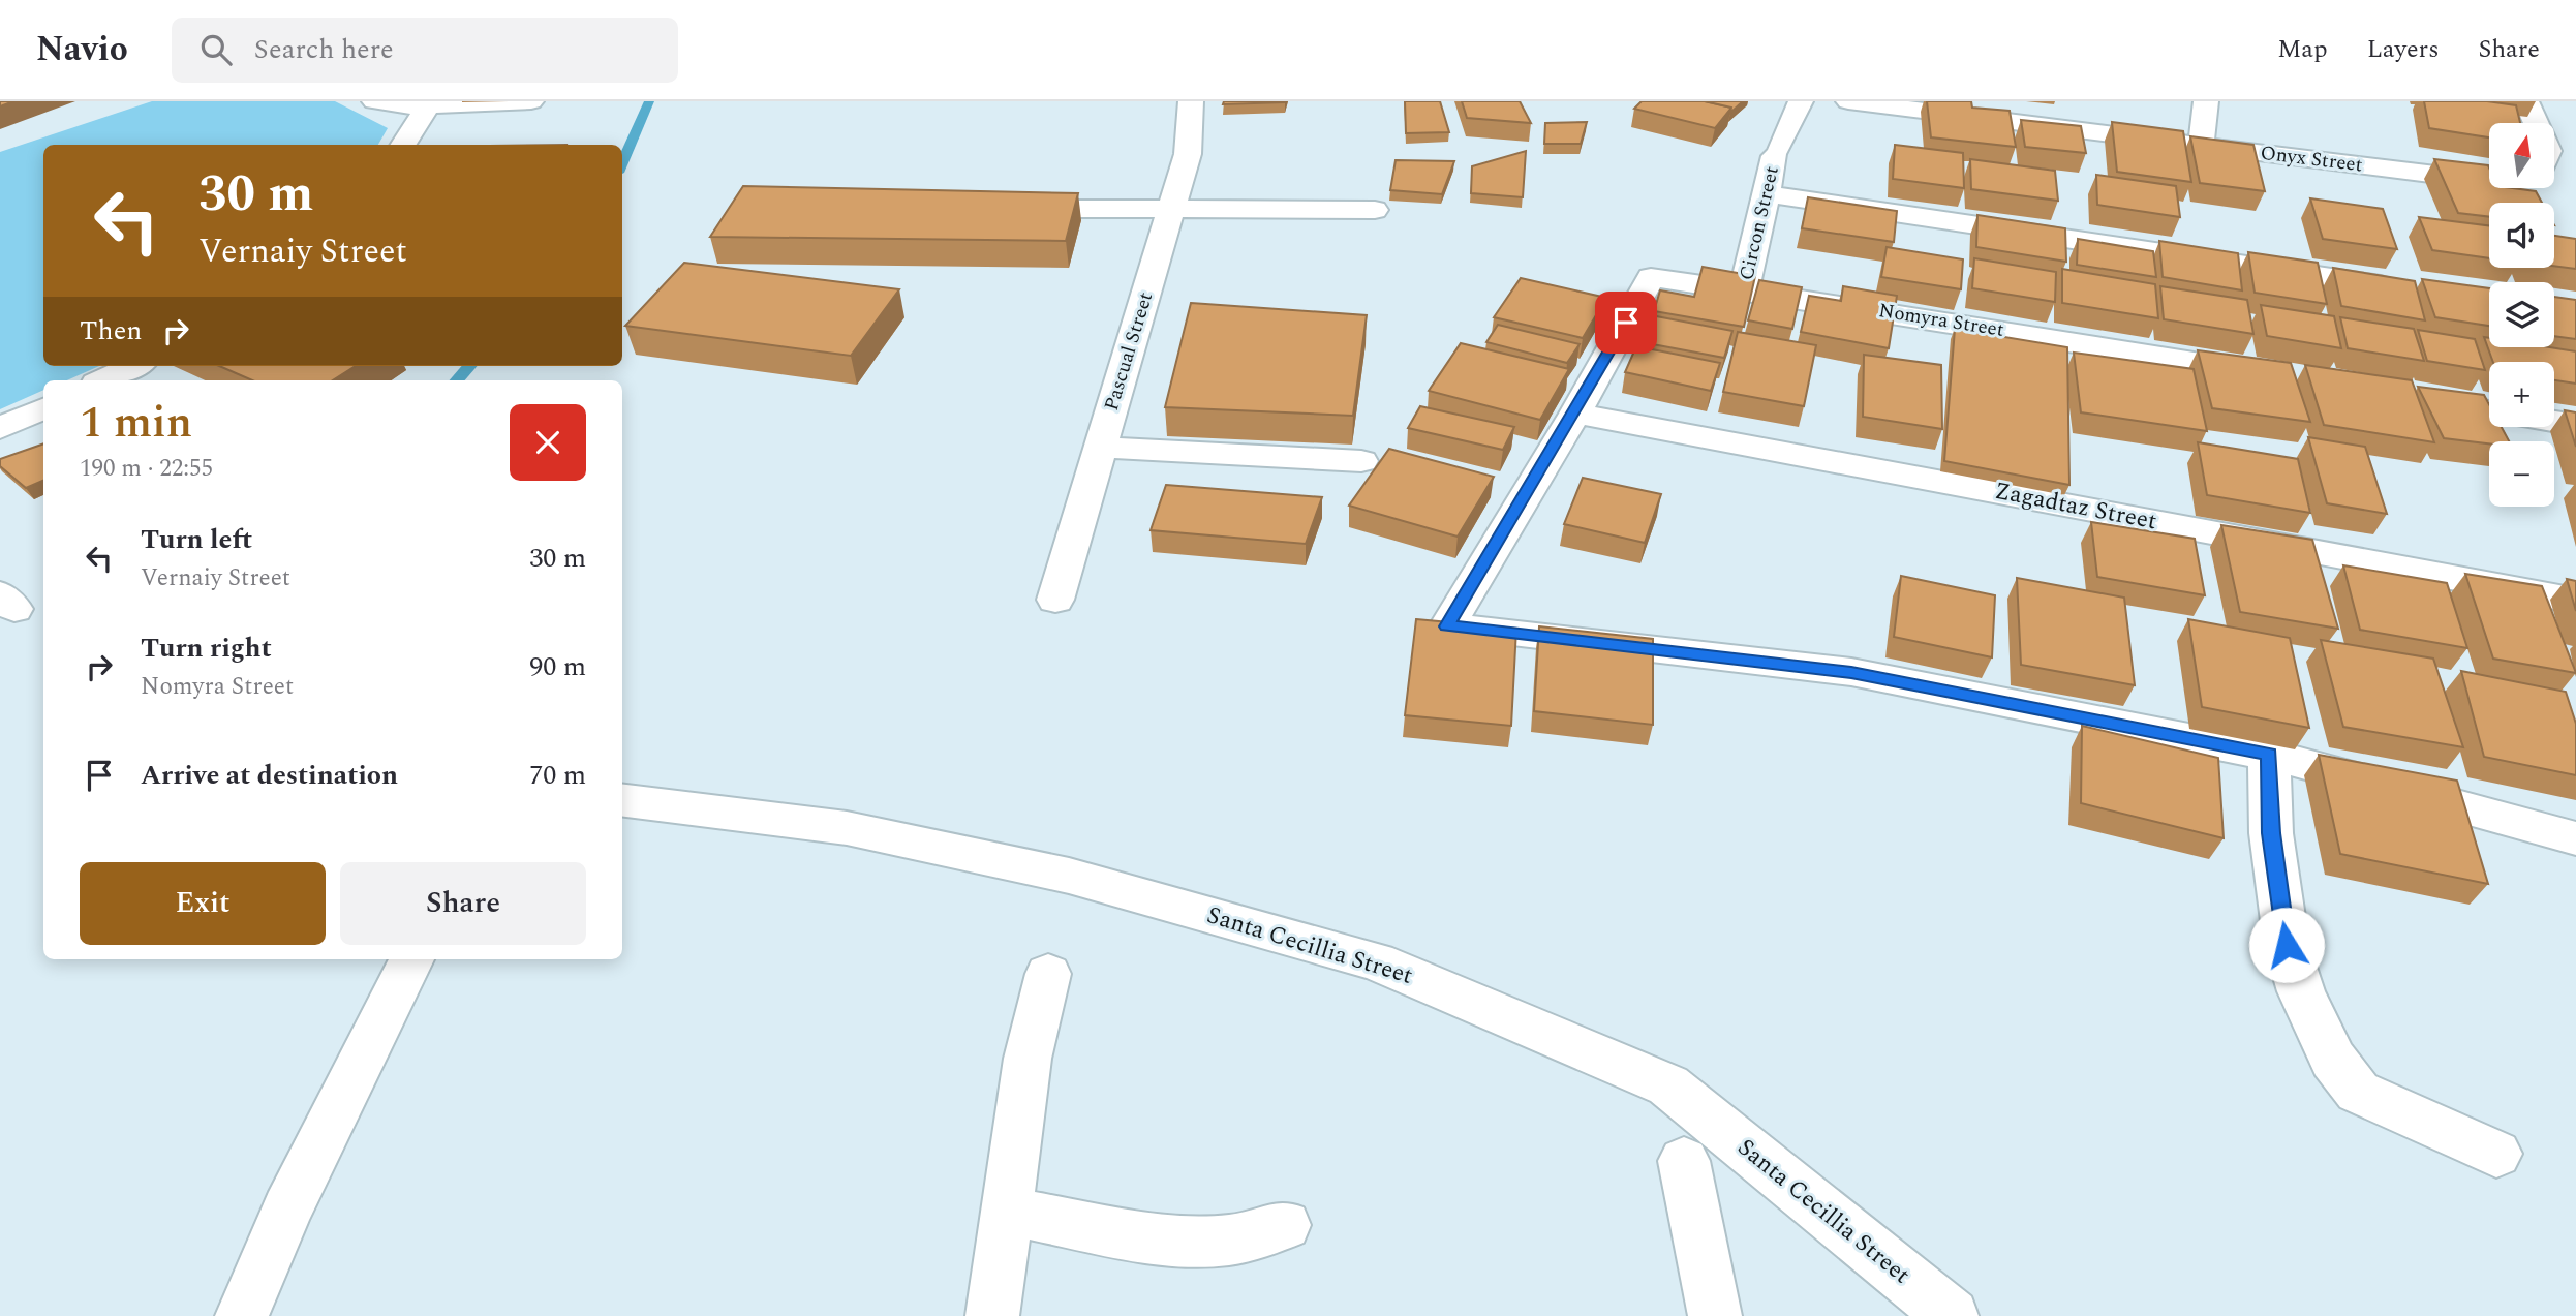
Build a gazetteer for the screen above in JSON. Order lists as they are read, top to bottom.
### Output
{
  "streets": {
    "street": [
      "Onyx Street",
      "Circon Street",
      "Nomyra Street",
      "Pascual Street",
      "Zagadtaz Street",
      "Santa Cecillia Street"
    ]
  },
  "crossings": [
    ["Circon Street", "Nomyra Street"],
    ["Nomyra Street", "Zagadtaz Street"]
  ],
  "north": "top",
  "page": {
    "header": "Navio",
    "search": "Search here",
    "nav": ["Map", "Layers", "Share"],
    "map_buttons": ["+", "−"],
    "turn": ["30 m", "Vernaiy Street"],
    "then": "Then",
    "heading": ["1 min", "190 m · 22:55"],
    "list": [
      {
        "name": "Turn left",
        "note": "Vernaiy Street",
        "value": "30 m"
      },
      {
        "name": "Turn right",
        "note": "Nomyra Street",
        "value": "90 m"
      },
      {
        "name": "Arrive at destination",
        "value": "70 m"
      }
    ],
    "buttons": ["Exit", "Share"]
  }
}
